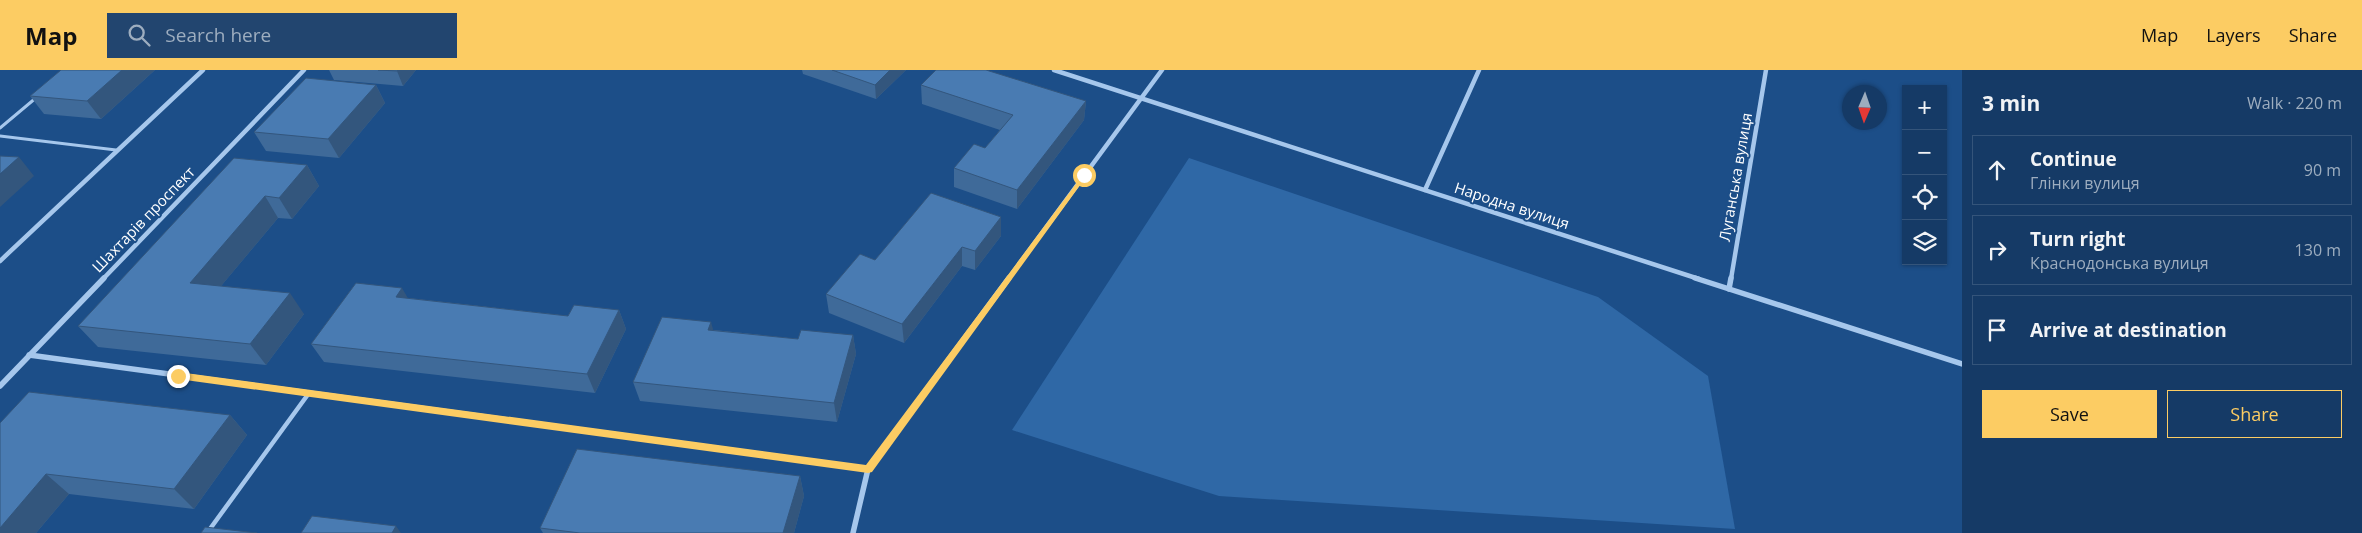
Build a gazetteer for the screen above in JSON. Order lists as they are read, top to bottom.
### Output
{
  "streets": {
    "street": ["Луганська вулиця", "Народна вулиця", "Шахтарів проспект"]
  },
  "crossings": [
    ["Луганська вулиця", "Народна вулиця"]
  ],
  "north": "bottom",
  "page": {
    "header": "Map",
    "search": "Search here",
    "nav": ["Map", "Layers", "Share"],
    "heading": ["3 min", "Walk · 220 m"],
    "map_buttons": ["+", "−"],
    "list": [
      ["Continue", "Глінки вулиця", "90 m"],
      ["Turn right", "Краснодонська вулиця", "130 m"],
      "Arrive at destination"
    ],
    "buttons": ["Save", "Share"]
  }
}
